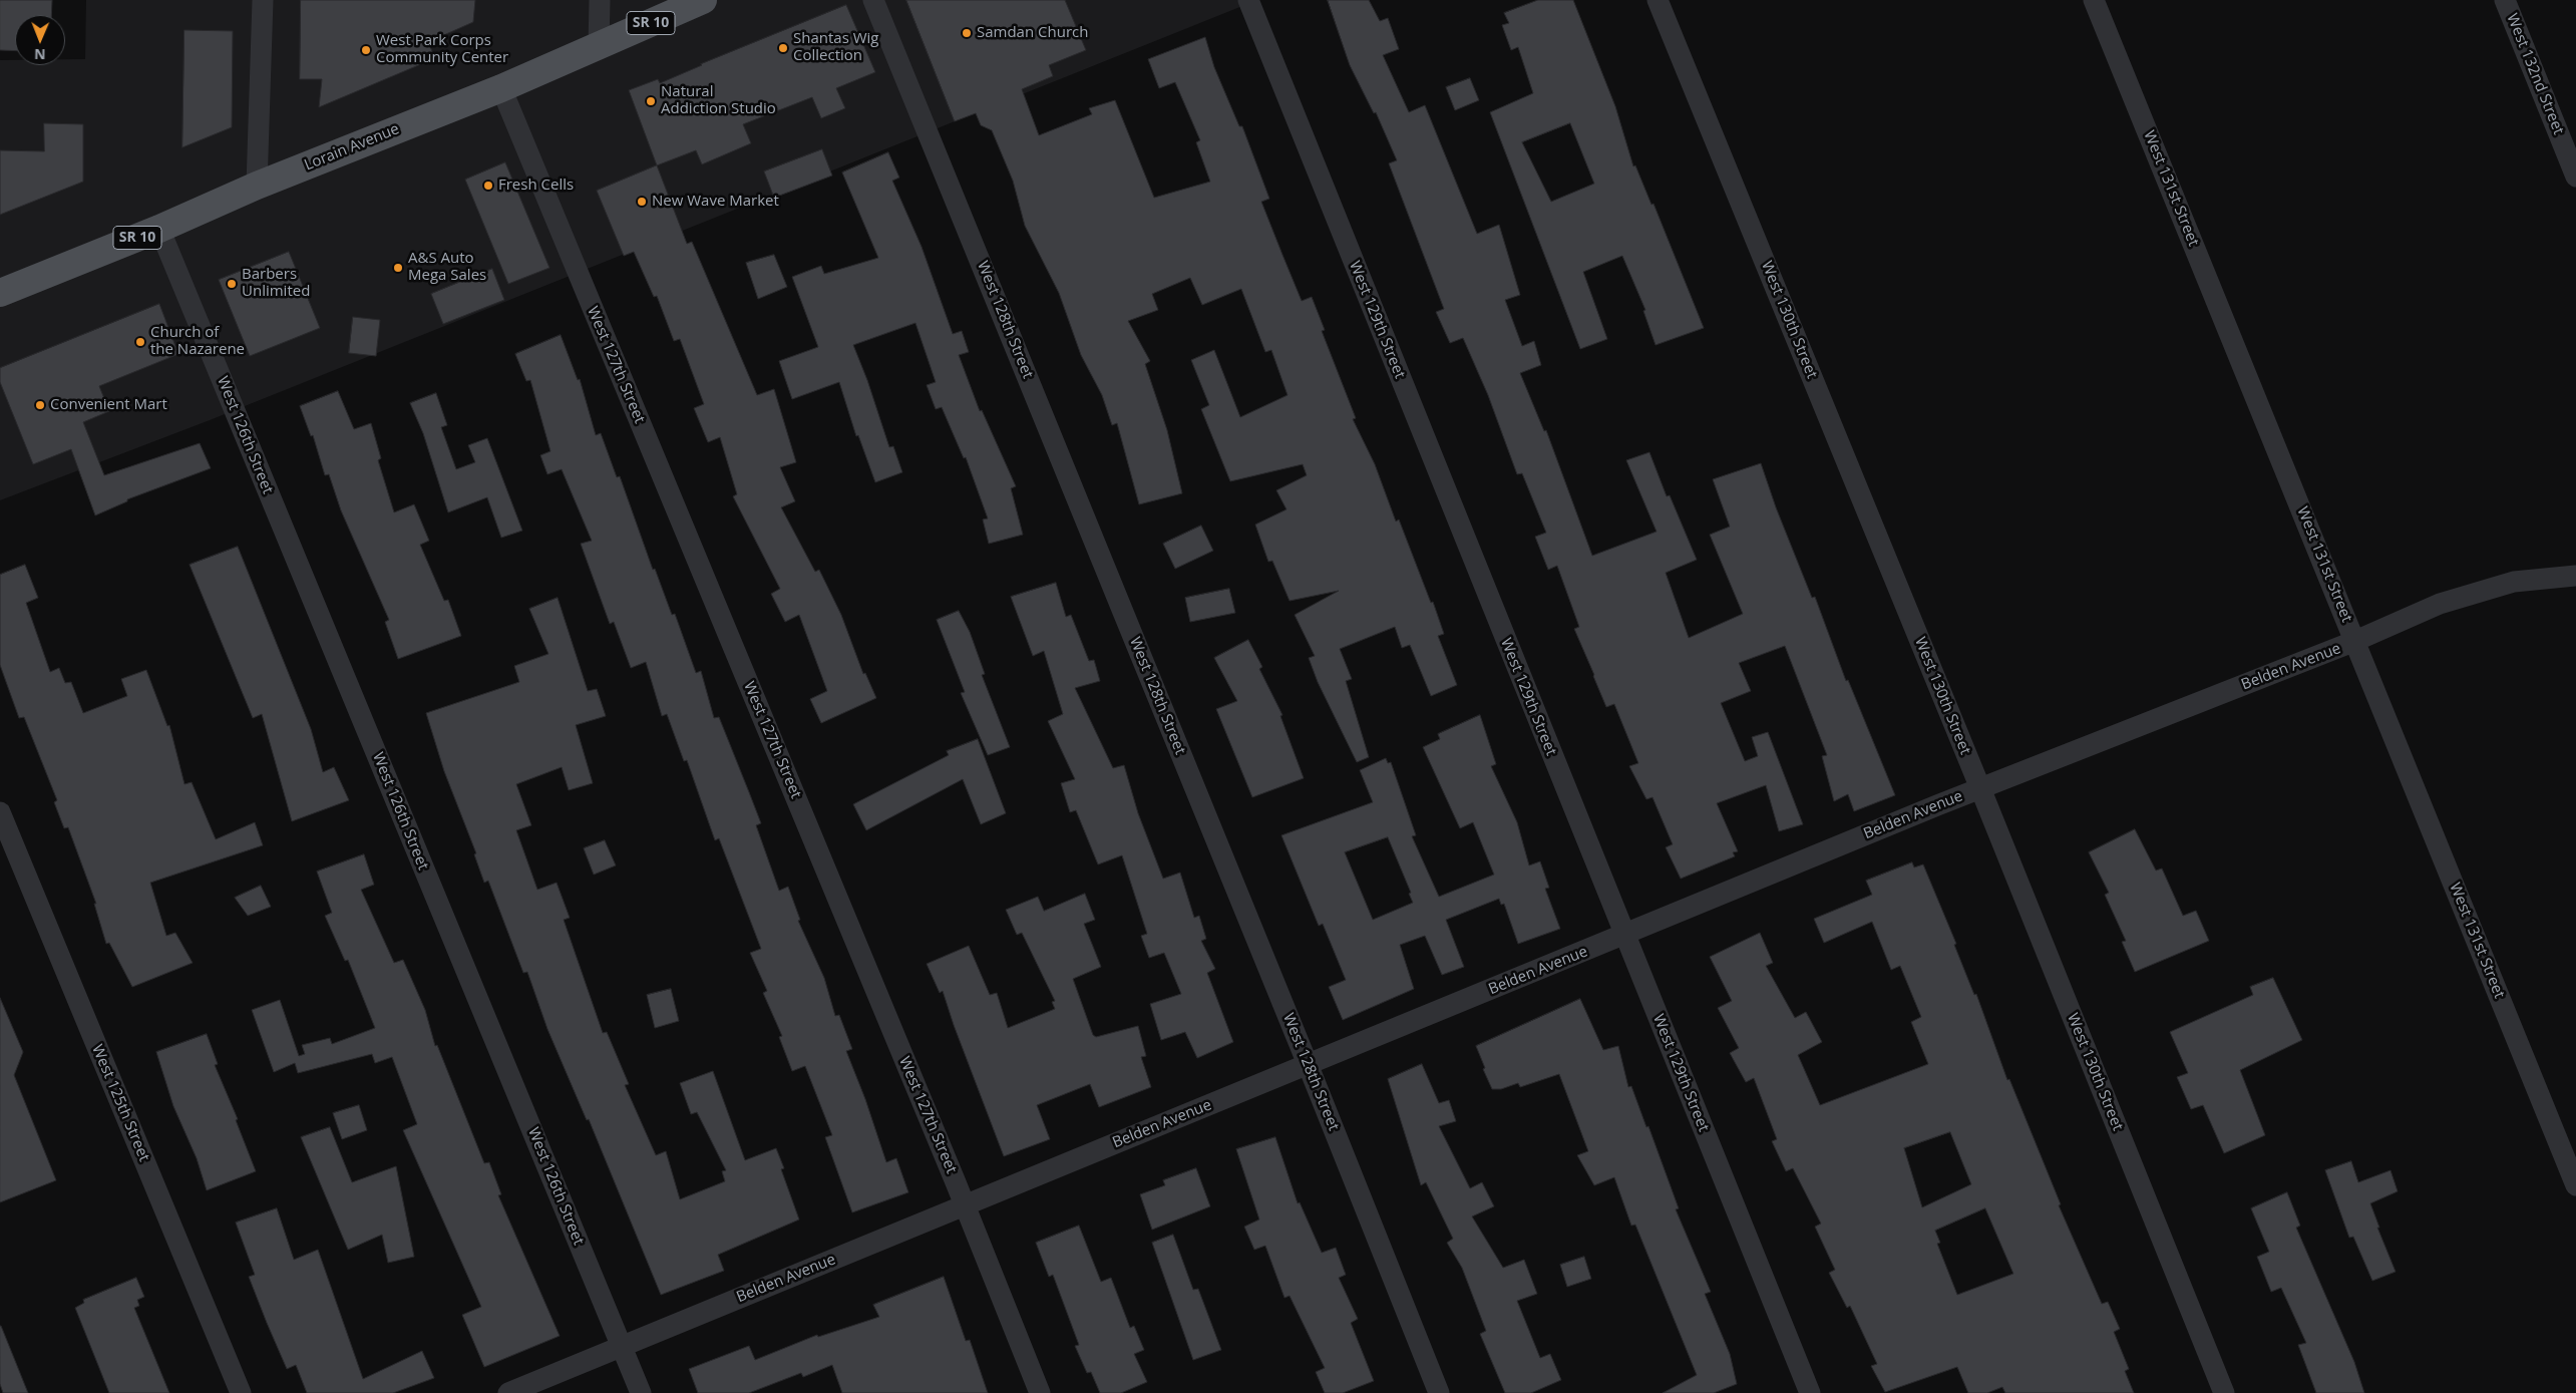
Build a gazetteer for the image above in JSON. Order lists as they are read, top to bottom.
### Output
{
  "streets": {
    "main road": ["SR 10", "Lorain Avenue"],
    "street": [
      "West 132nd Street",
      "West 131st Street",
      "West 128th Street",
      "West 129th Street",
      "West 130th Street",
      "West 127th Street",
      "West 126th Street",
      "Belden Avenue",
      "West 125th Street"
    ]
  },
  "crossings": [
    ["Lorain Avenue", "West 127th Street"],
    ["Lorain Avenue", "West 126th Street"],
    ["West 131st Street", "Belden Avenue"],
    ["West 128th Street", "Belden Avenue"],
    ["West 129th Street", "Belden Avenue"],
    ["West 130th Street", "Belden Avenue"],
    ["West 127th Street", "Belden Avenue"],
    ["West 126th Street", "Belden Avenue"]
  ],
  "places": [
    "Samdan Church",
    "Shantas Wig Collection",
    "West Park Corps Community Center",
    "Natural Addiction Studio",
    "Fresh Cells",
    "New Wave Market",
    "A&S Auto Mega Sales",
    "Barbers Unlimited",
    "Church of the Nazarene",
    "Convenient Mart"
  ],
  "north": "bottom"
}
